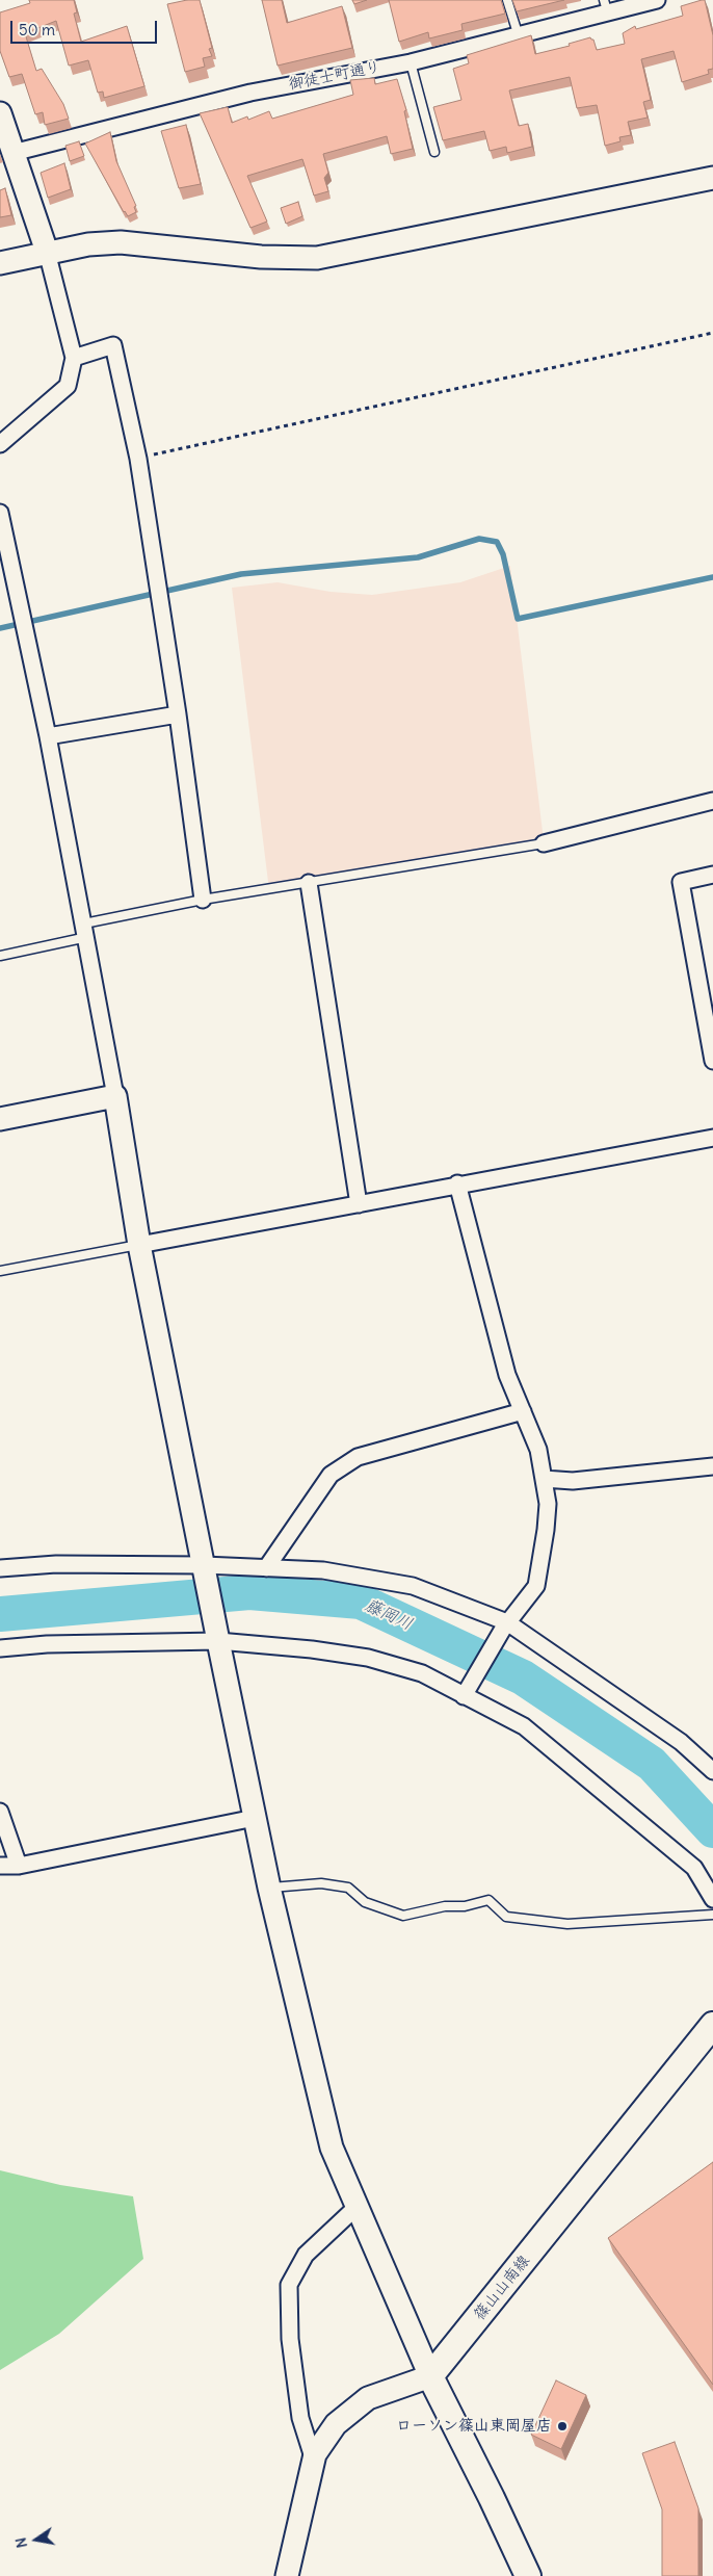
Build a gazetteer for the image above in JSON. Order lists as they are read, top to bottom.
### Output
{
  "streets": {
    "main road": ["篠山山南線"],
    "street": ["御徒士町通り"]
  },
  "water": ["藤岡川"],
  "places": ["ローソン篠山東岡屋店"],
  "scale_bar": "50 m",
  "north": "left"
}
